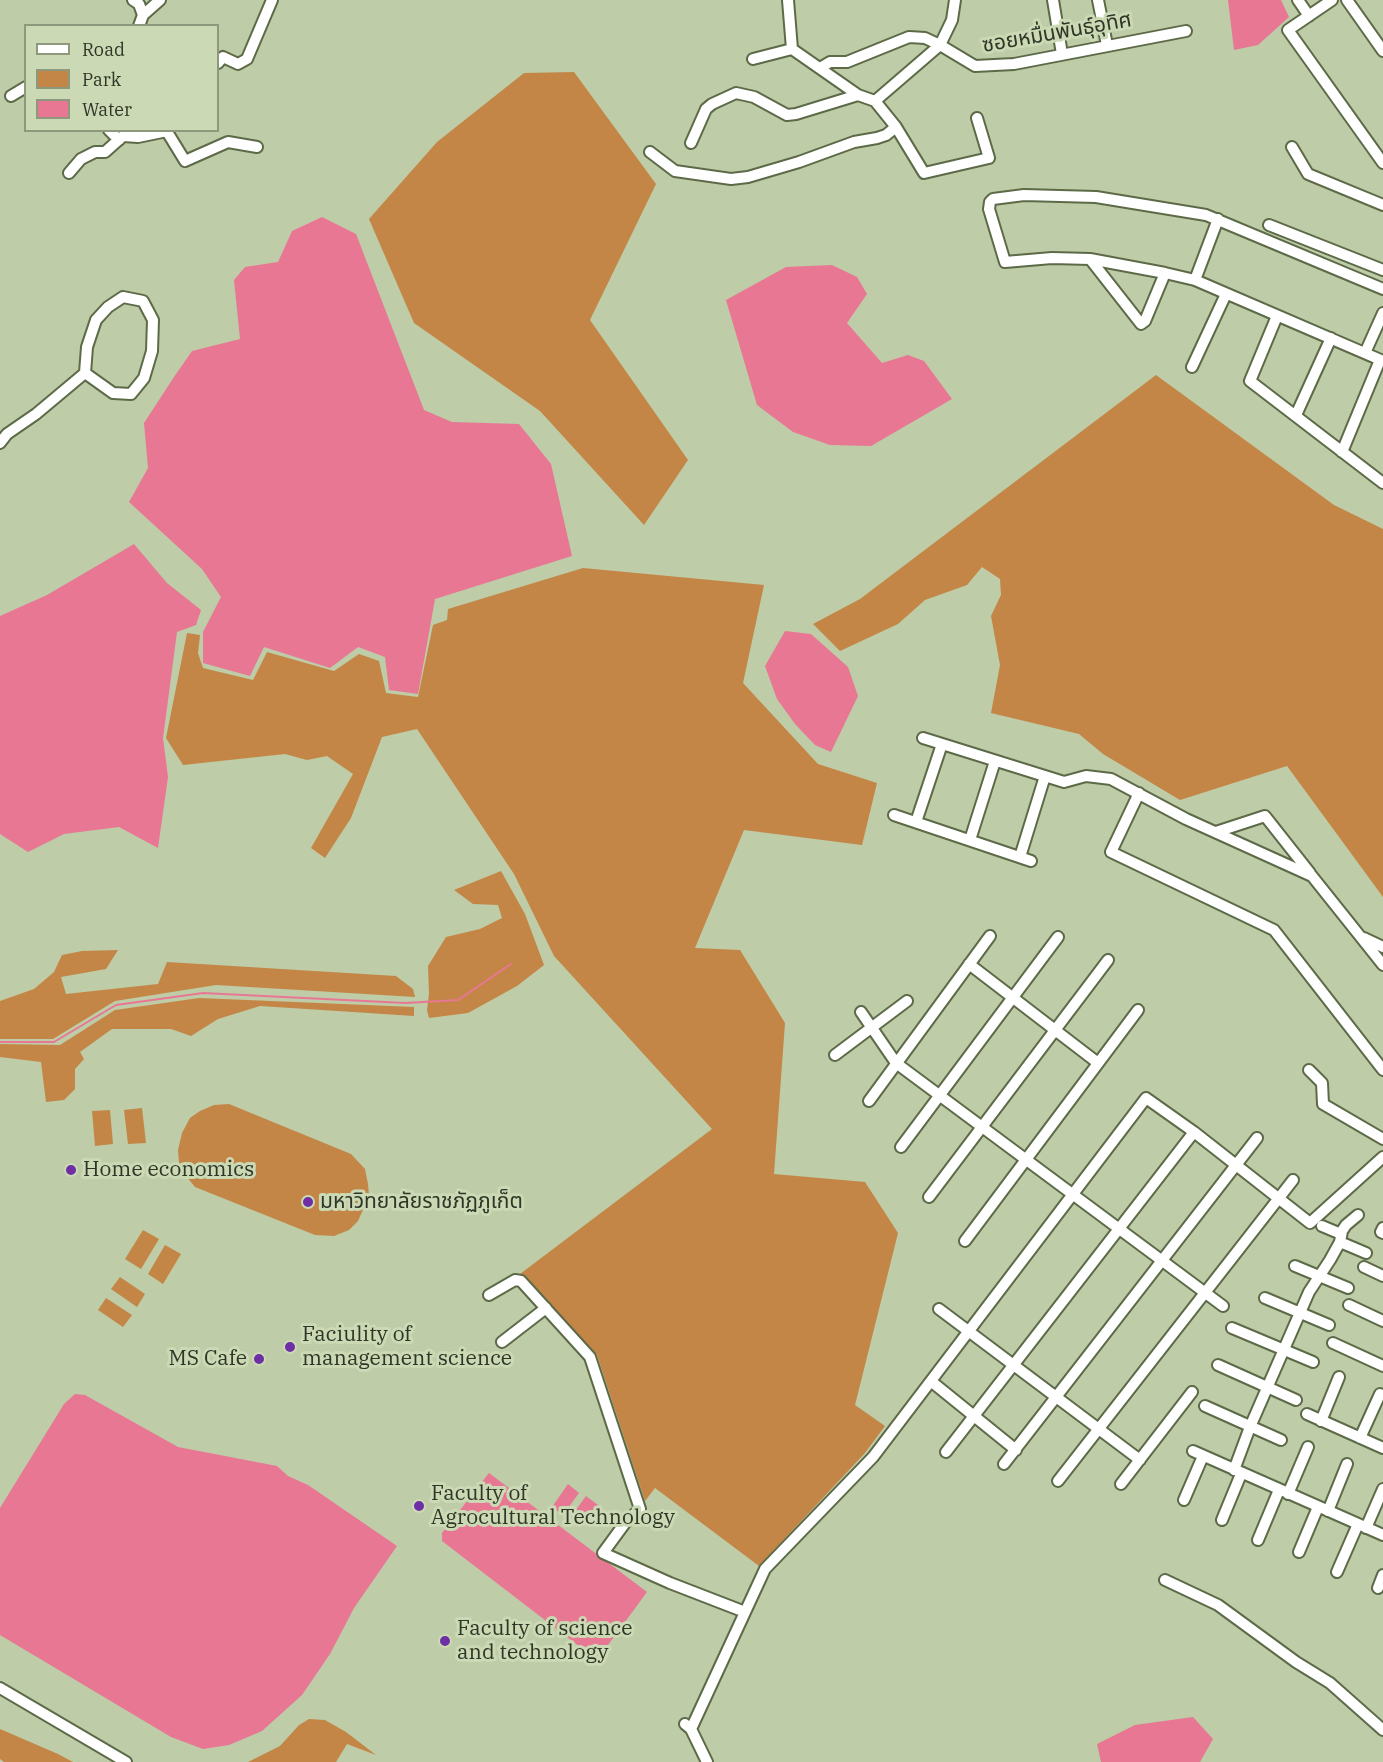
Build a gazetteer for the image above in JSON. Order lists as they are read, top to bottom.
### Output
{
  "streets": {
    "street": ["ซอยหมื่นพันธุ์อุทิศ"]
  },
  "places": [
    "Home economics",
    "มหาวิทยาลัยราชภัฏภูเก็ต",
    "Faciulity of management science",
    "MS Cafe",
    "Faculty of Agrocultural Technology",
    "Faculty of science and technology"
  ],
  "legend": ["Road", "Park", "Water"]
}
